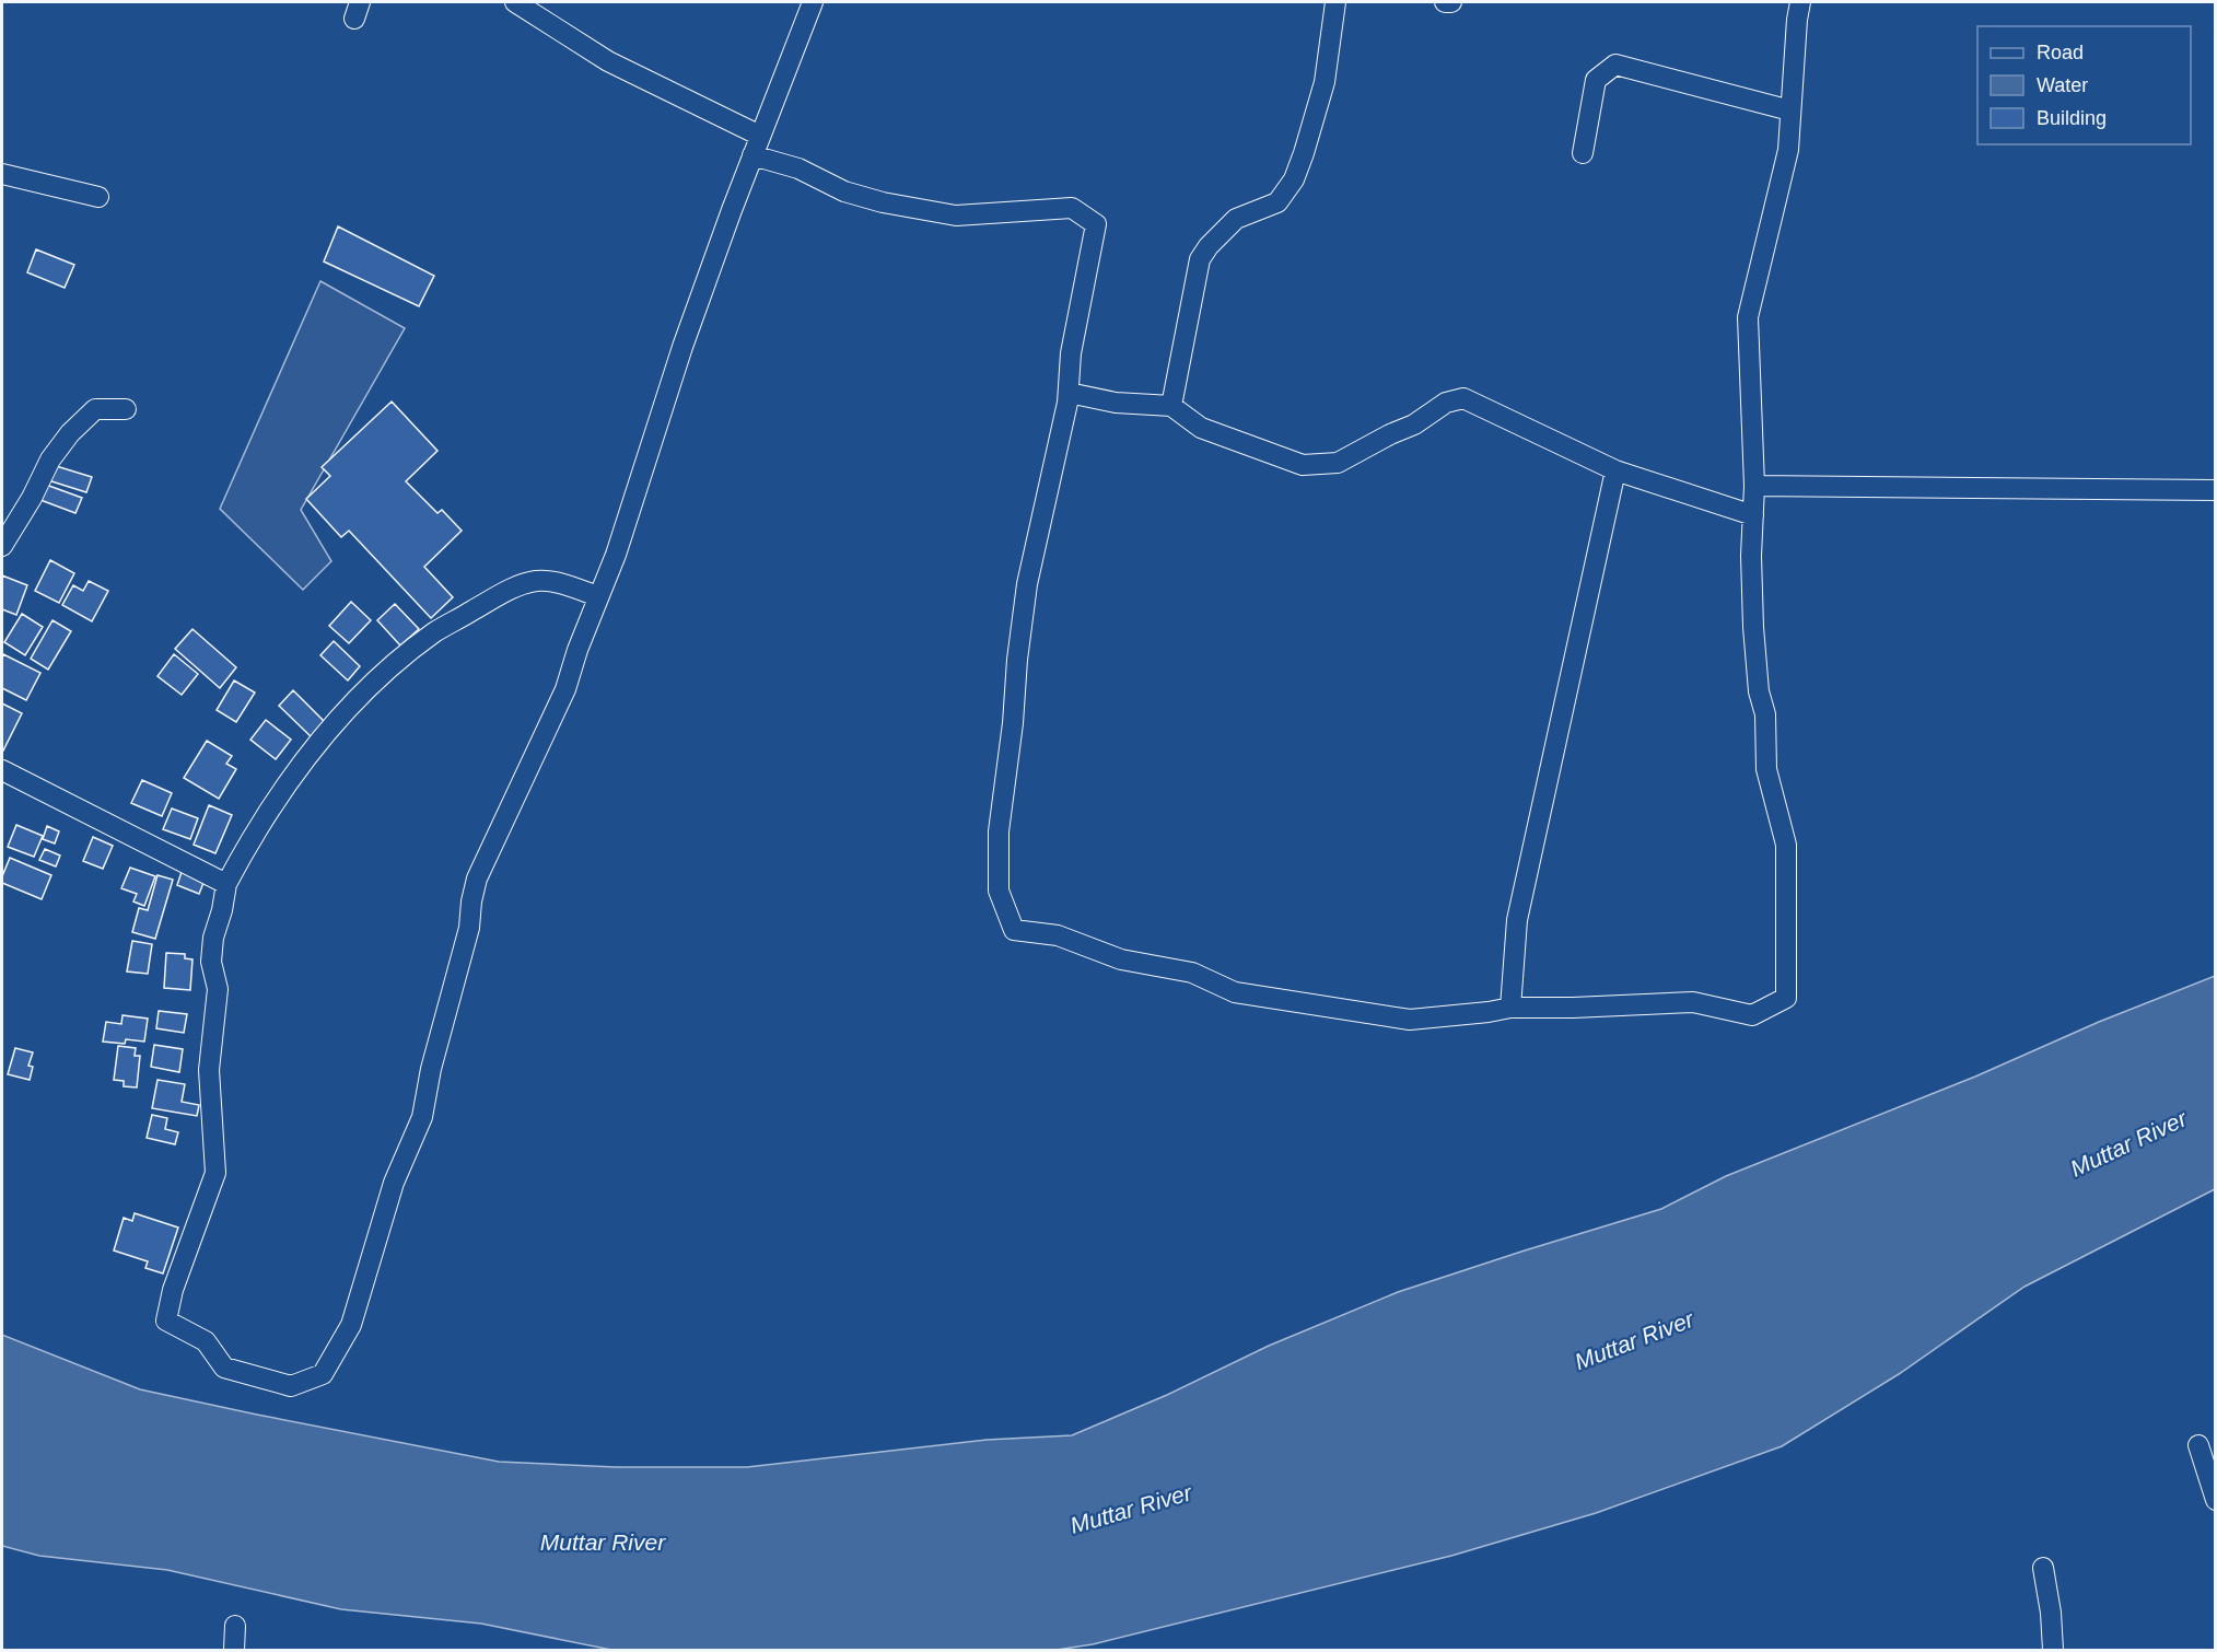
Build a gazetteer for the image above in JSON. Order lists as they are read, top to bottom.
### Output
{
  "water": ["Muttar River"],
  "legend": ["Road", "Water", "Building"]
}
